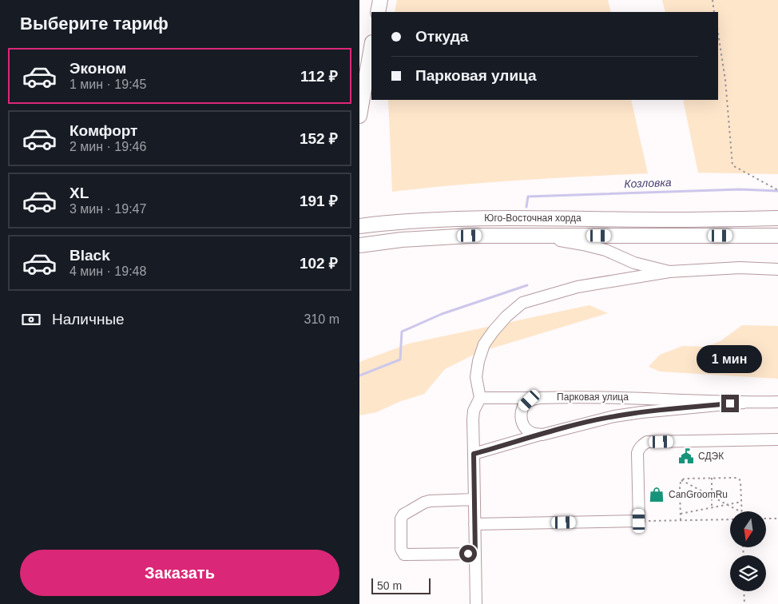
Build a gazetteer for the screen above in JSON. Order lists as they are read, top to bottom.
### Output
{
  "streets": {
    "main road": ["Юго-Восточная хорда"],
    "street": ["Парковая улица"]
  },
  "water": ["Козловка"],
  "places": {
    "public building": ["СДЭК"],
    "shop": ["CanGroomRu"]
  },
  "scale_bar": "50 m",
  "north": "bottom",
  "page": {
    "heading": "Выберите тариф",
    "banner": ["Откуда", "Парковая улица"],
    "list": [
      {
        "name": "Эконом",
        "note": "1 мин · 19:45",
        "value": "112 ₽"
      },
      {
        "name": "Комфорт",
        "note": "2 мин · 19:46",
        "value": "152 ₽"
      },
      {
        "name": "XL",
        "note": "3 мин · 19:47",
        "value": "191 ₽"
      },
      {
        "name": "Black",
        "note": "4 мин · 19:48",
        "value": "102 ₽"
      }
    ],
    "pay": ["Наличные", "310 m"],
    "bubble": "1 мин",
    "buttons": "Заказать",
    "scale": "50 m"
  }
}
